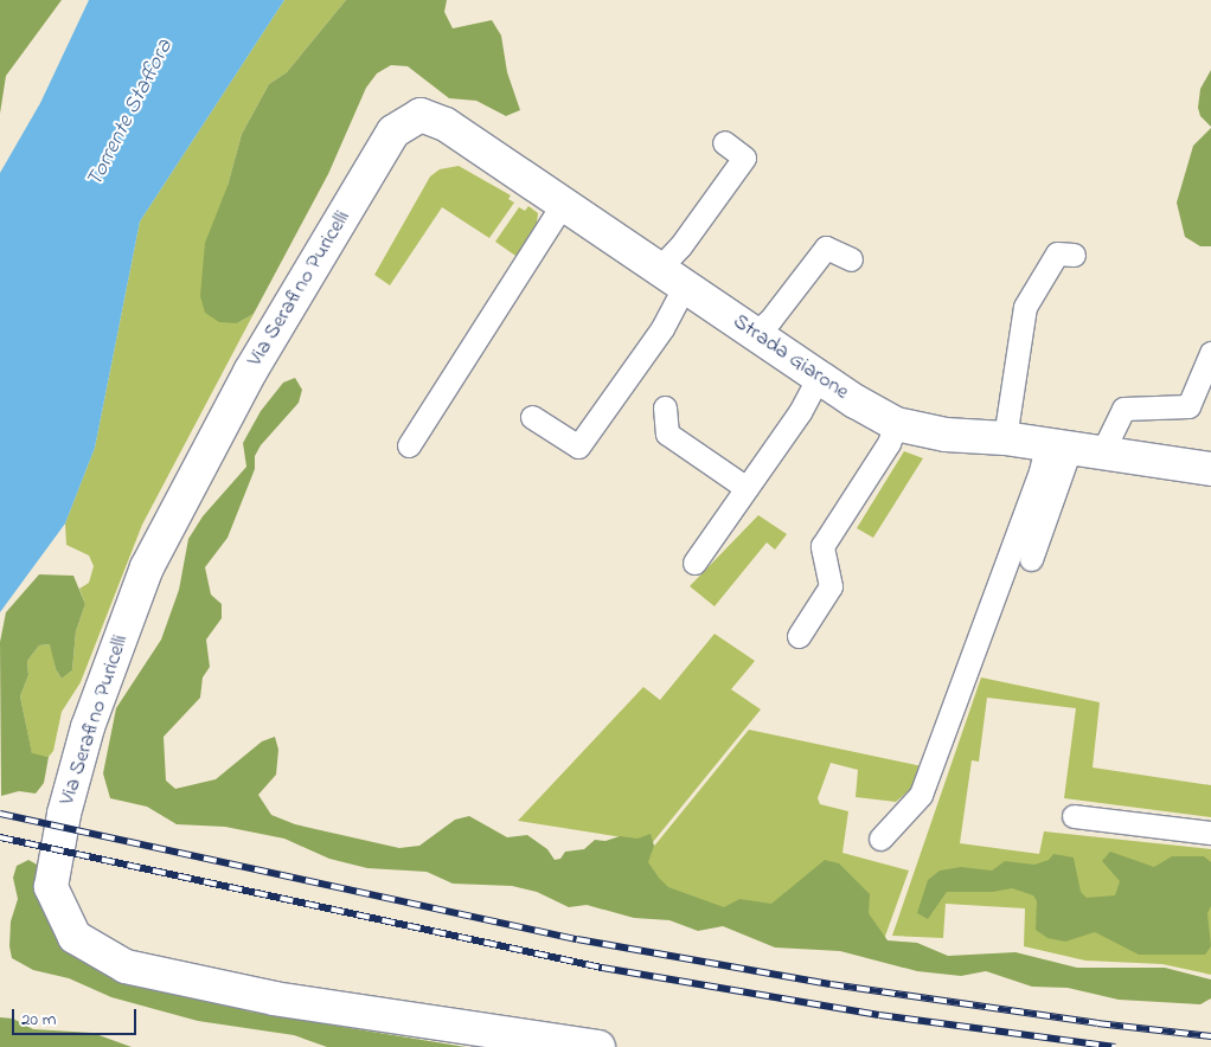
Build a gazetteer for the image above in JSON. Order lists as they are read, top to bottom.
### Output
{
  "streets": {
    "street": ["Via Serafino Puricelli", "Strada Giarone"]
  },
  "crossings": [
    ["Via Serafino Puricelli", "Strada Giarone"]
  ],
  "water": ["Torrente Staffora"],
  "scale_bar": "20 m"
}
